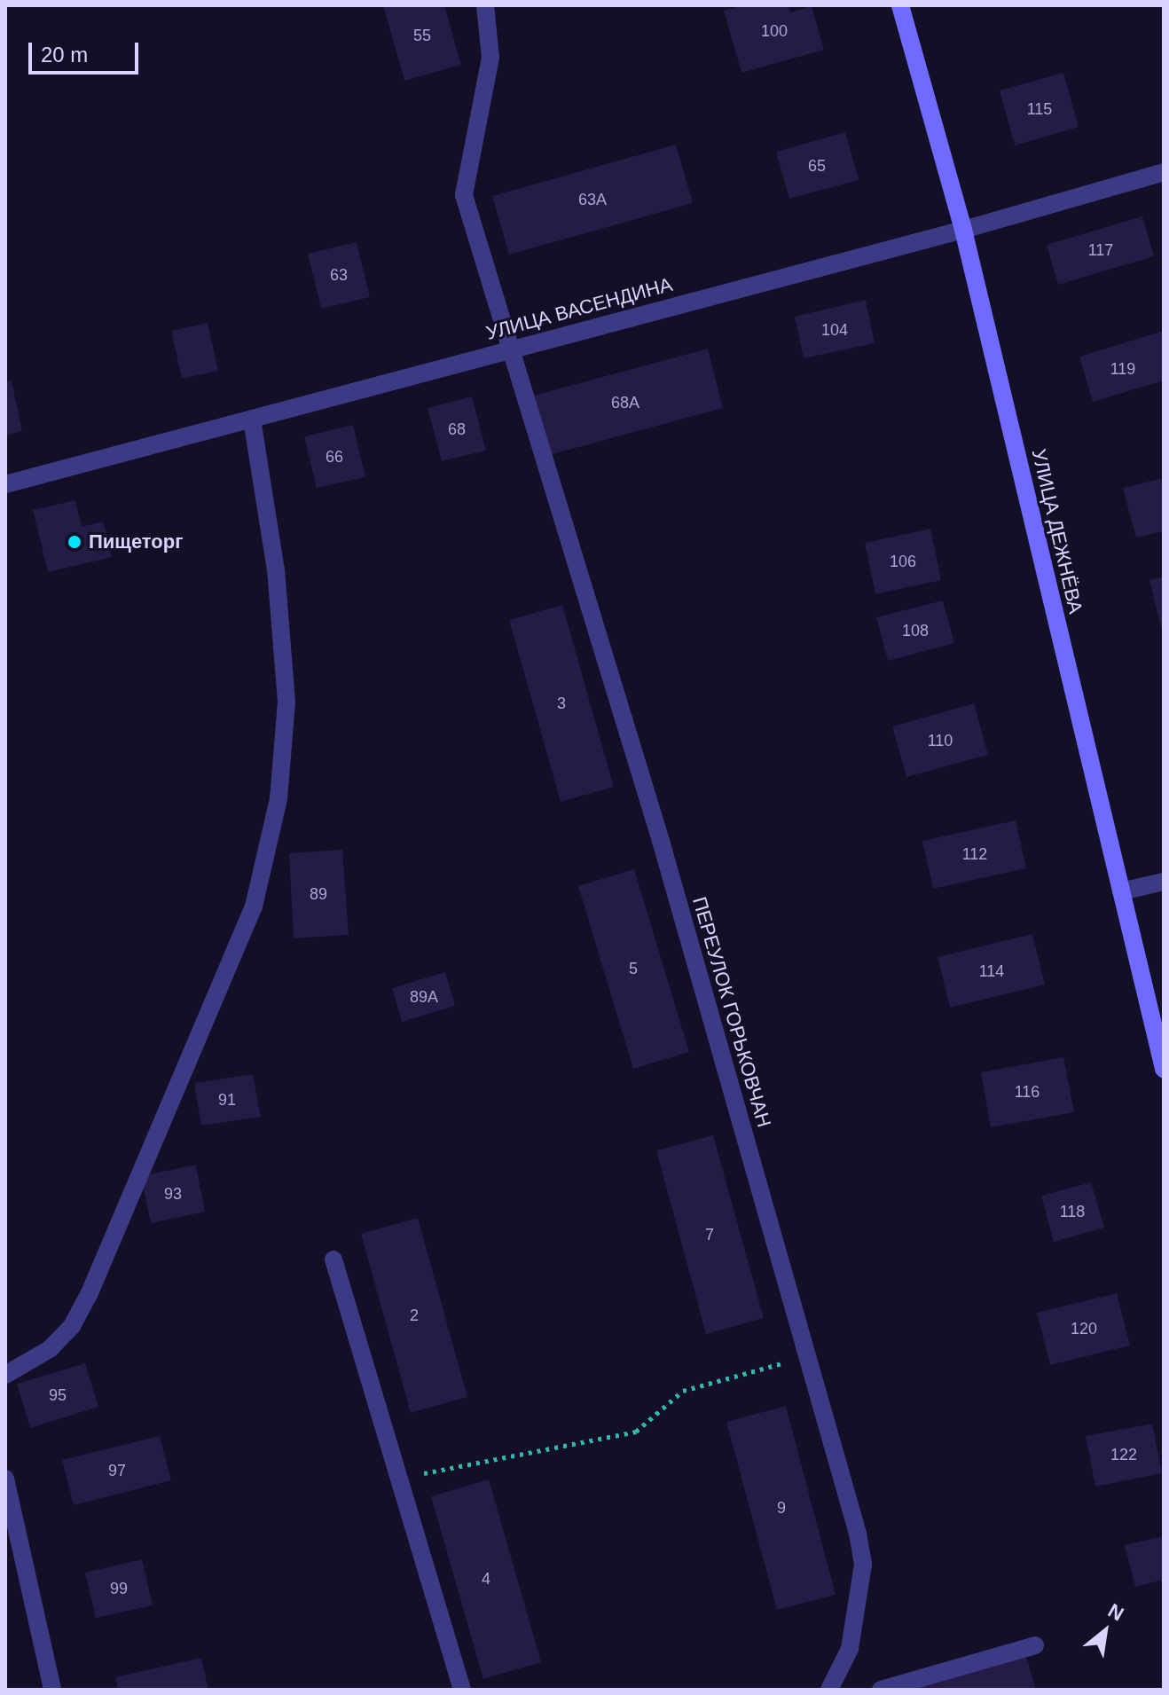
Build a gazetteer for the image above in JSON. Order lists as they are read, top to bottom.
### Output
{
  "streets": {
    "main road": ["УЛИЦА ДЕЖНЁВА"],
    "street": ["УЛИЦА ВАСЕНДИНА", "ПЕРЕУЛОК ГОРЬКОВЧАН"]
  },
  "crossings": [
    ["УЛИЦА ВАСЕНДИНА", "УЛИЦА ДЕЖНЁВА"],
    ["УЛИЦА ВАСЕНДИНА", "ПЕРЕУЛОК ГОРЬКОВЧАН"]
  ],
  "places": ["Пищеторг"],
  "house_numbers": [
    "100",
    "55",
    "115",
    "65",
    "63А",
    "117",
    "63",
    "104",
    "119",
    "68А",
    "68",
    "66",
    "106",
    "108",
    "3",
    "110",
    "112",
    "89",
    "5",
    "114",
    "89А",
    "116",
    "91",
    "93",
    "118",
    "7",
    "2",
    "120",
    "95",
    "122",
    "97",
    "9",
    "4",
    "99"
  ],
  "scale_bar": "20 m",
  "north": "top right"
}
